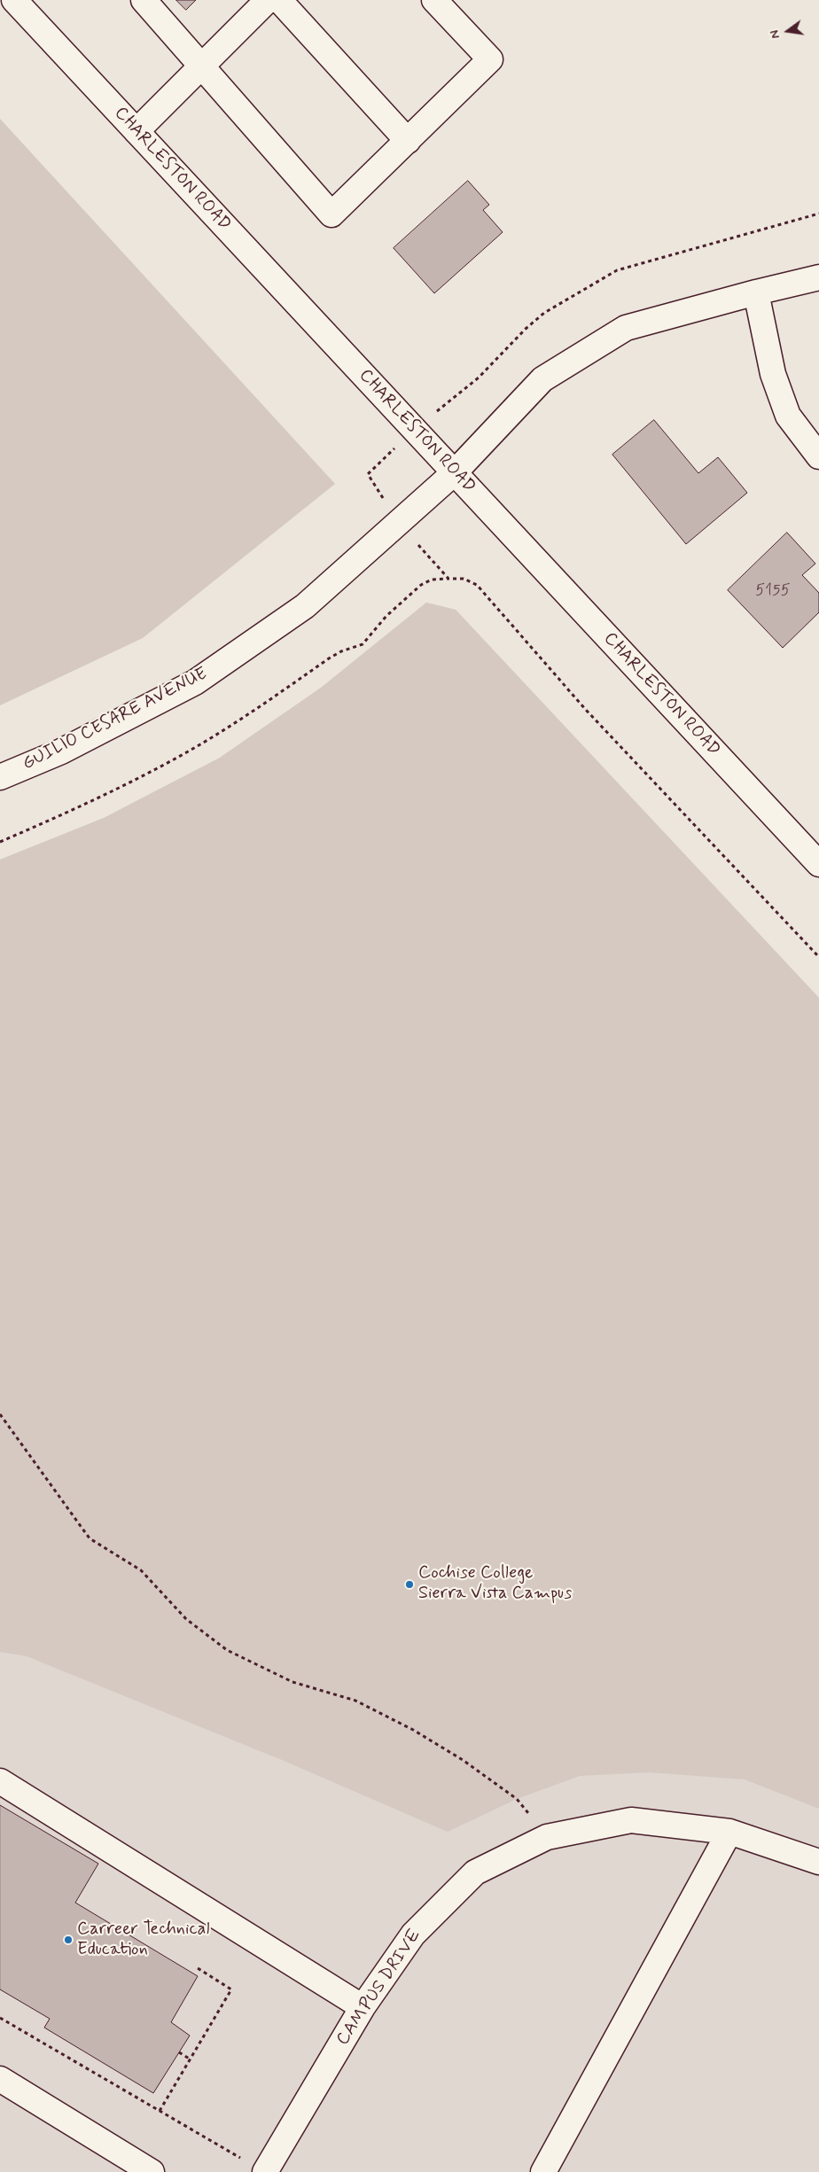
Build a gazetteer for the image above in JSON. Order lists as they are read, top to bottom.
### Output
{
  "streets": {
    "street": ["CHARLESTON ROAD", "GUILIO CESARE AVENUE", "CAMPUS DRIVE"]
  },
  "crossings": [
    ["CHARLESTON ROAD", "GUILIO CESARE AVENUE"]
  ],
  "places": ["Cochise College Sierra Vista Campus", "Carreer Technical Education"],
  "house_numbers": ["5155"],
  "north": "left"
}
